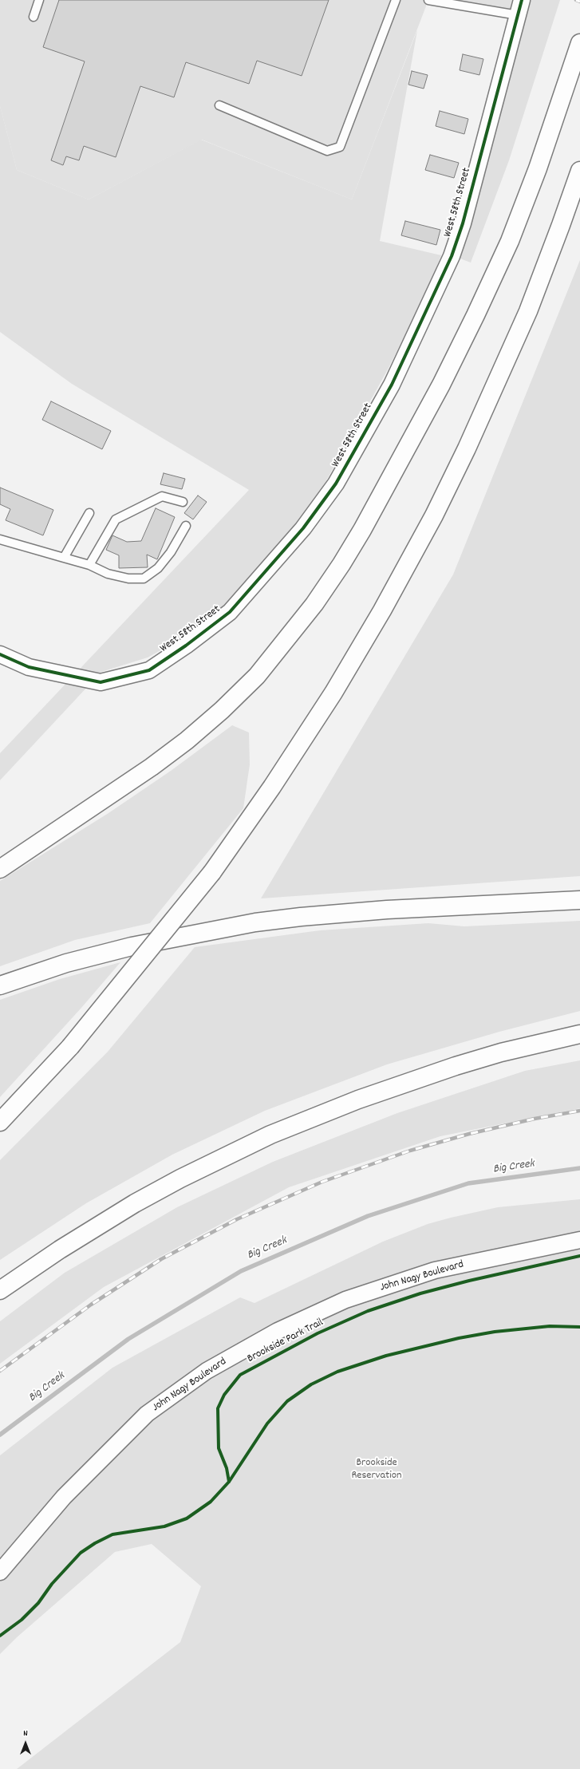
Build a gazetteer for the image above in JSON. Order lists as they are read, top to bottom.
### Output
{
  "streets": {
    "street": ["West 58th Street", "John Nagy Boulevard"],
    "cycle path": ["Brookside Park Trail"]
  },
  "water": ["Big Creek"],
  "parks": ["Brookside Reservation"],
  "north": "top"
}
